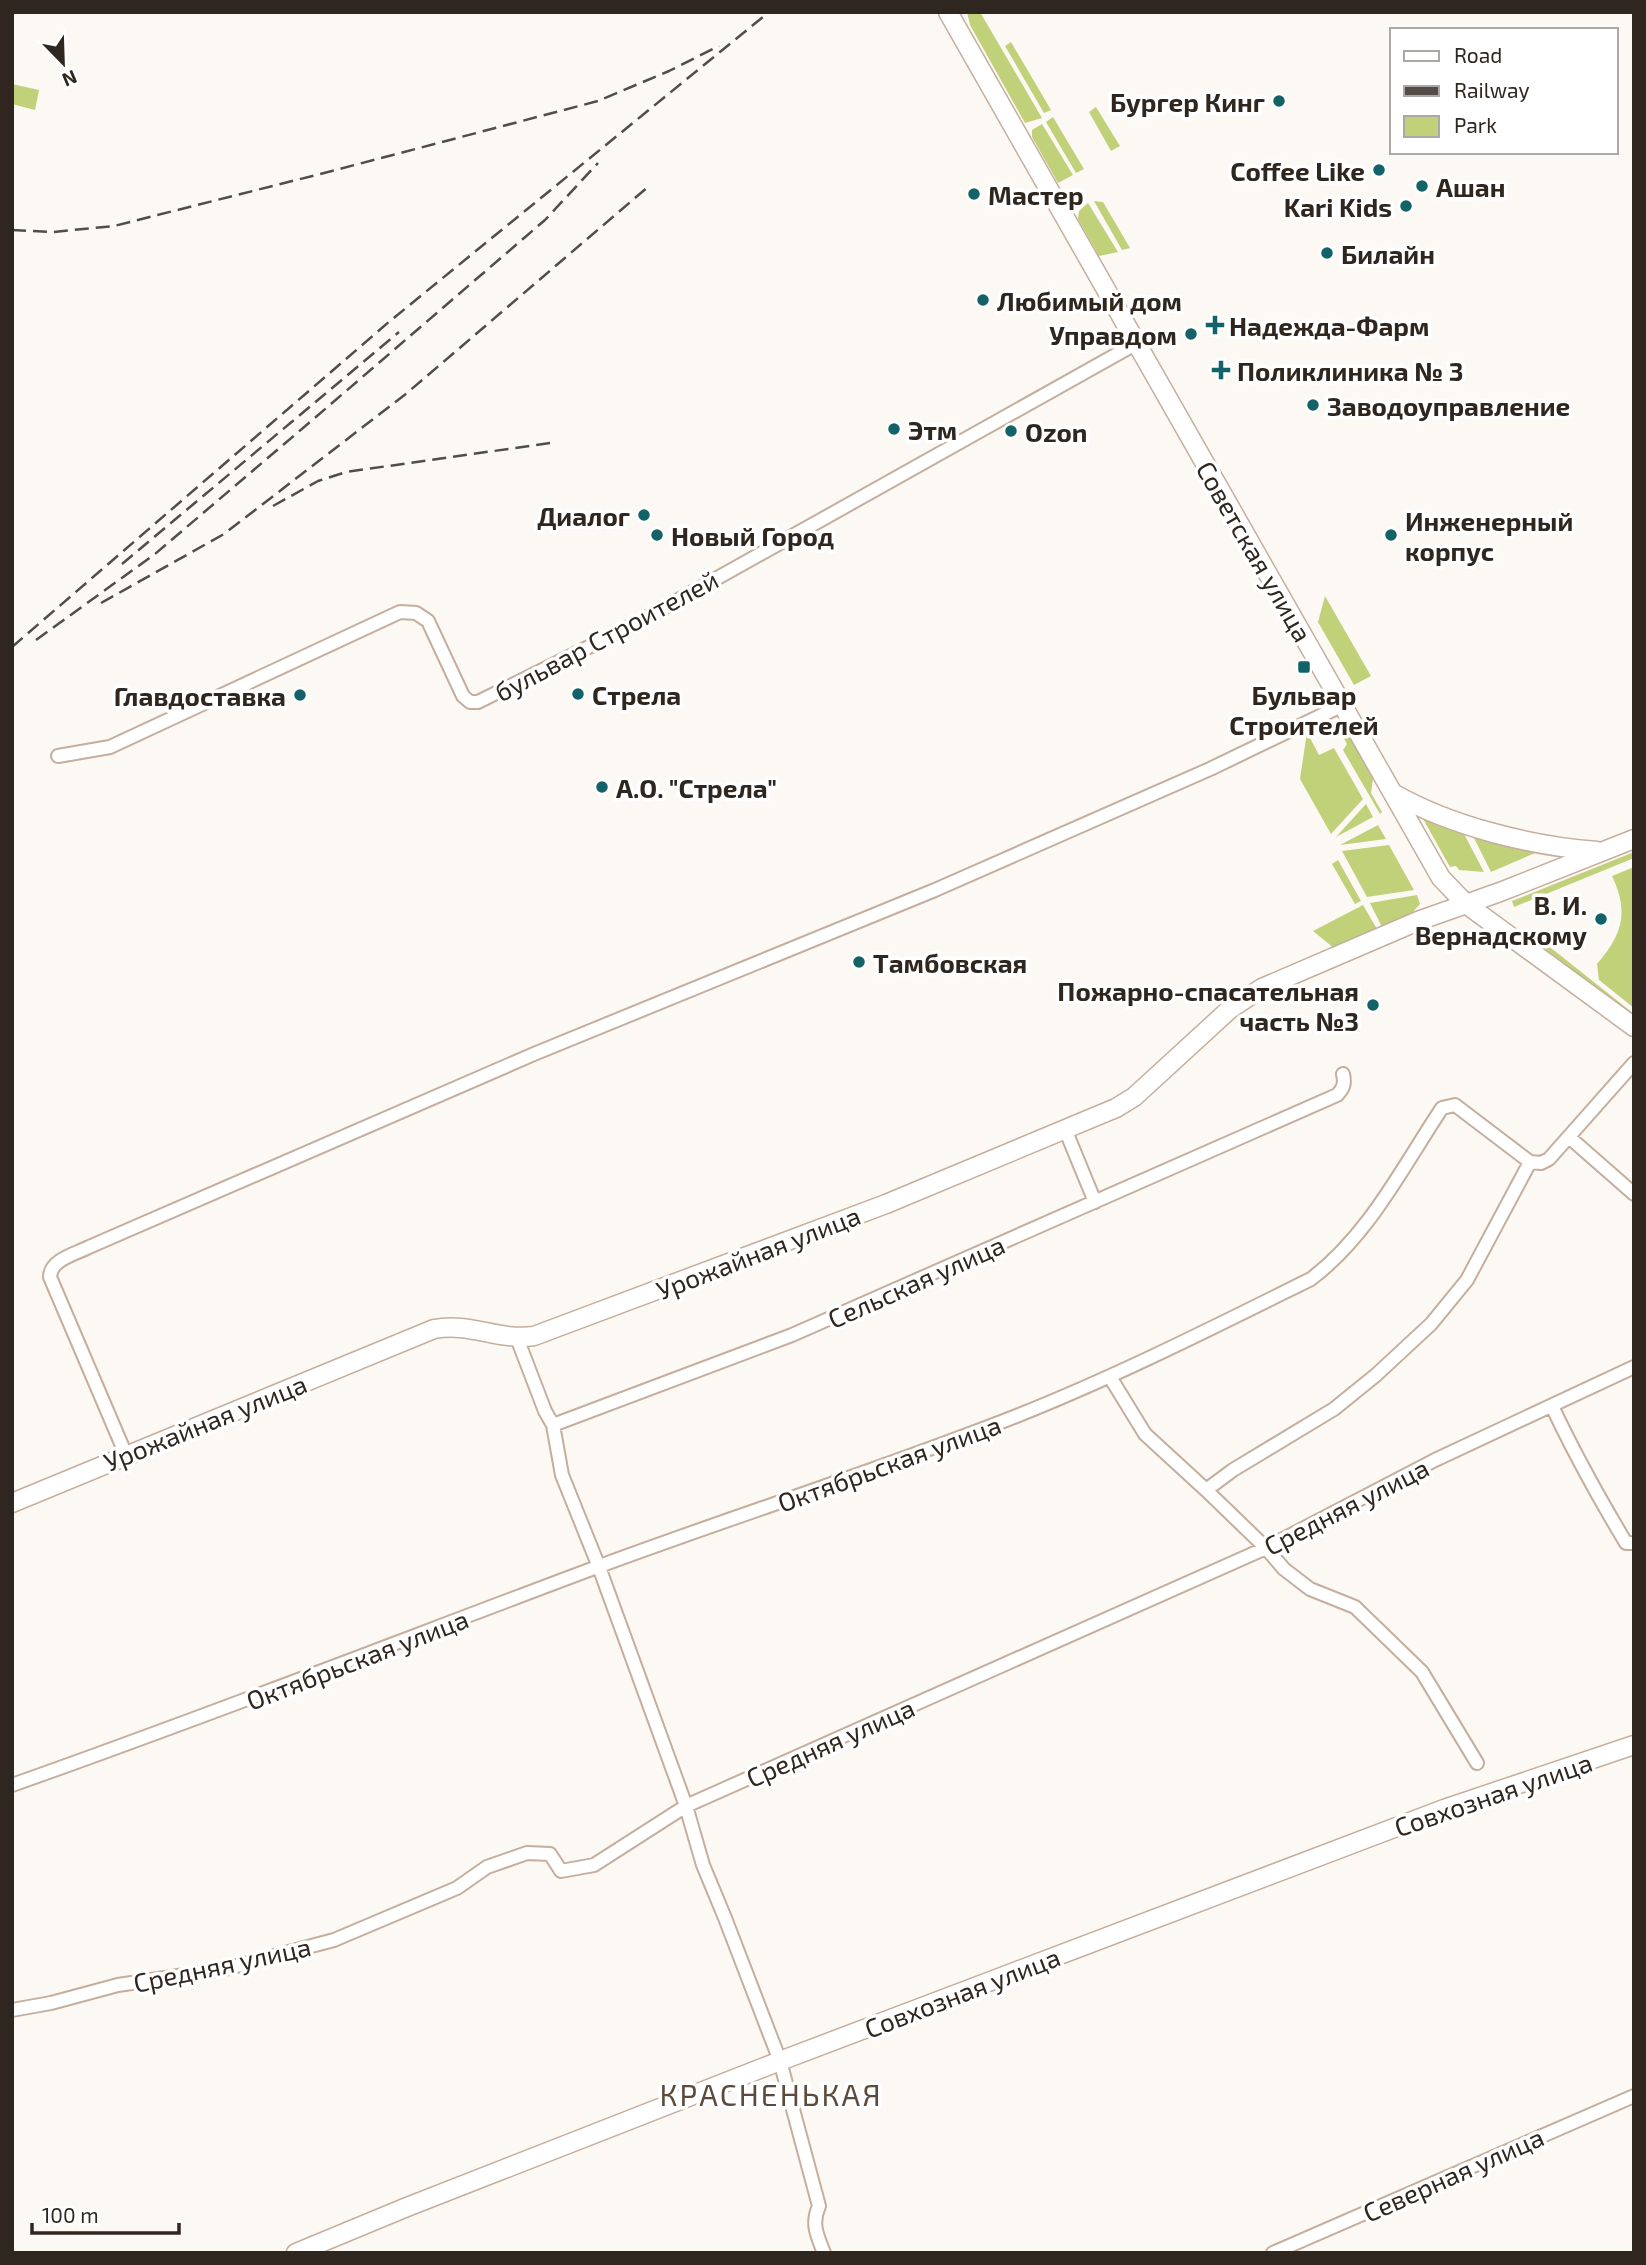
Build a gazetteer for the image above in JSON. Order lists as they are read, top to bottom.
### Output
{
  "streets": {
    "street": [
      "Советская улица",
      "бульвар Строителей",
      "Урожайная улица",
      "Сельская улица",
      "Октябрьская улица",
      "Средняя улица",
      "Совхозная улица",
      "Северная улица"
    ]
  },
  "crossings": [
    ["Советская улица", "бульвар Строителей"],
    ["Советская улица", "Урожайная улица"]
  ],
  "districts": ["КРАСНЕНЬКАЯ"],
  "places": {
    "other": [
      "Бургер Кинг",
      "Coffee Like",
      "Ашан",
      "Мастер",
      "Kari Kids",
      "Билайн",
      "Любимый дом",
      "Управдом",
      "Заводоуправление",
      "Этм",
      "Ozon",
      "Диалог",
      "Новый Город",
      "Инженерный корпус",
      "Стрела",
      "Главдоставка",
      "А.О. \"Стрела\"",
      "В. И. Вернадскому",
      "Тамбовская",
      "Пожарно-спасательная часть №3"
    ],
    "health": ["Надежда-Фарм", "Поликлиника № 3"],
    "transit": ["Бульвар Строителей"]
  },
  "legend": ["Road", "Railway", "Park"],
  "scale_bar": "100 m",
  "north": "bottom right"
}
